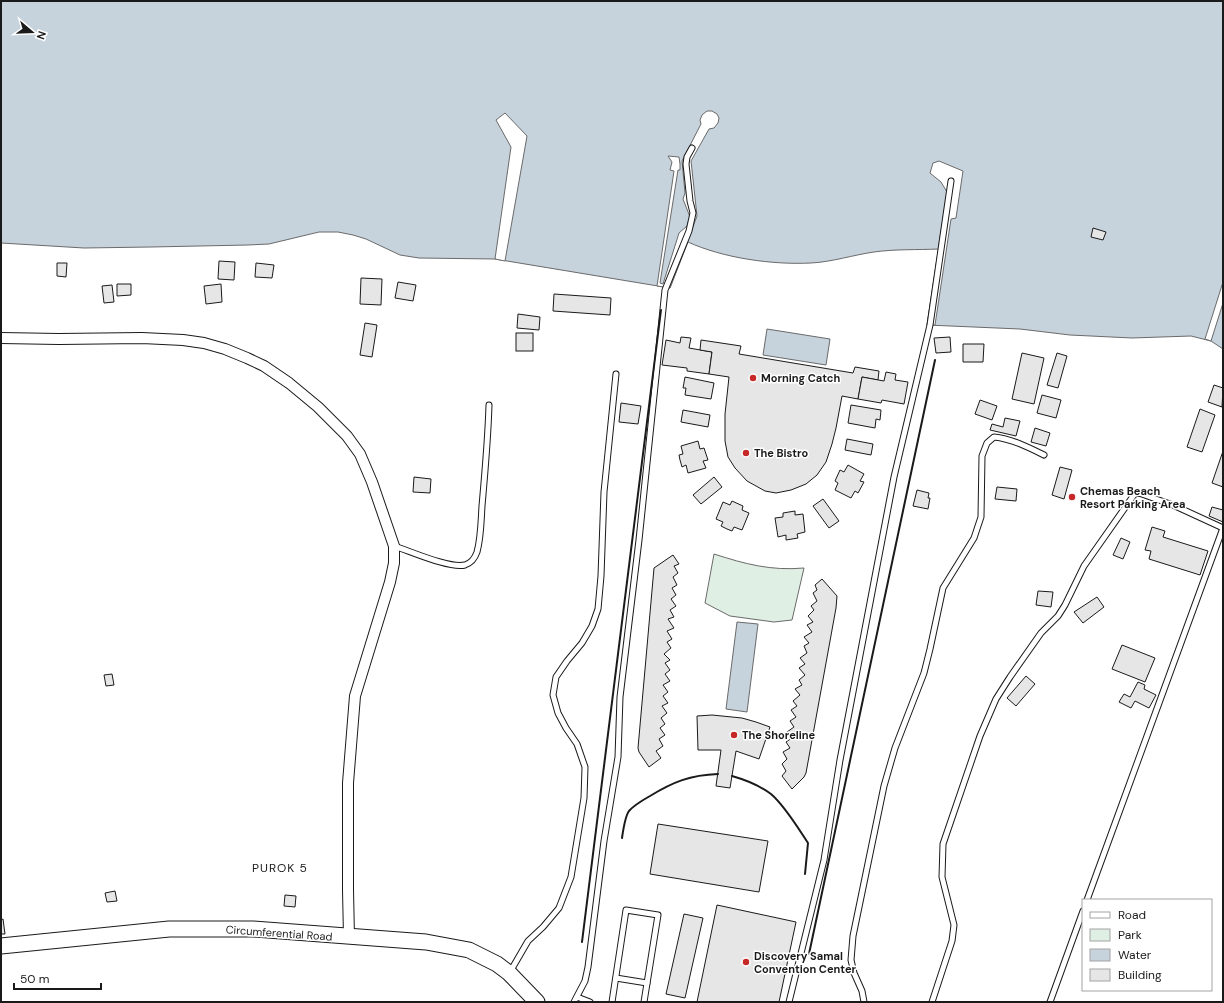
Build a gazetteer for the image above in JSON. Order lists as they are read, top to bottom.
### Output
{
  "streets": {
    "main road": ["Circumferential Road"]
  },
  "districts": ["PUROK 5"],
  "places": [
    "Morning Catch",
    "The Bistro",
    "Chemas Beach Resort Parking Area",
    "The Shoreline",
    "Discovery Samal Convention Center"
  ],
  "legend": [
    "Road",
    "Park",
    "Water",
    "Building"
  ],
  "scale_bar": "50 m",
  "north": "right"
}
